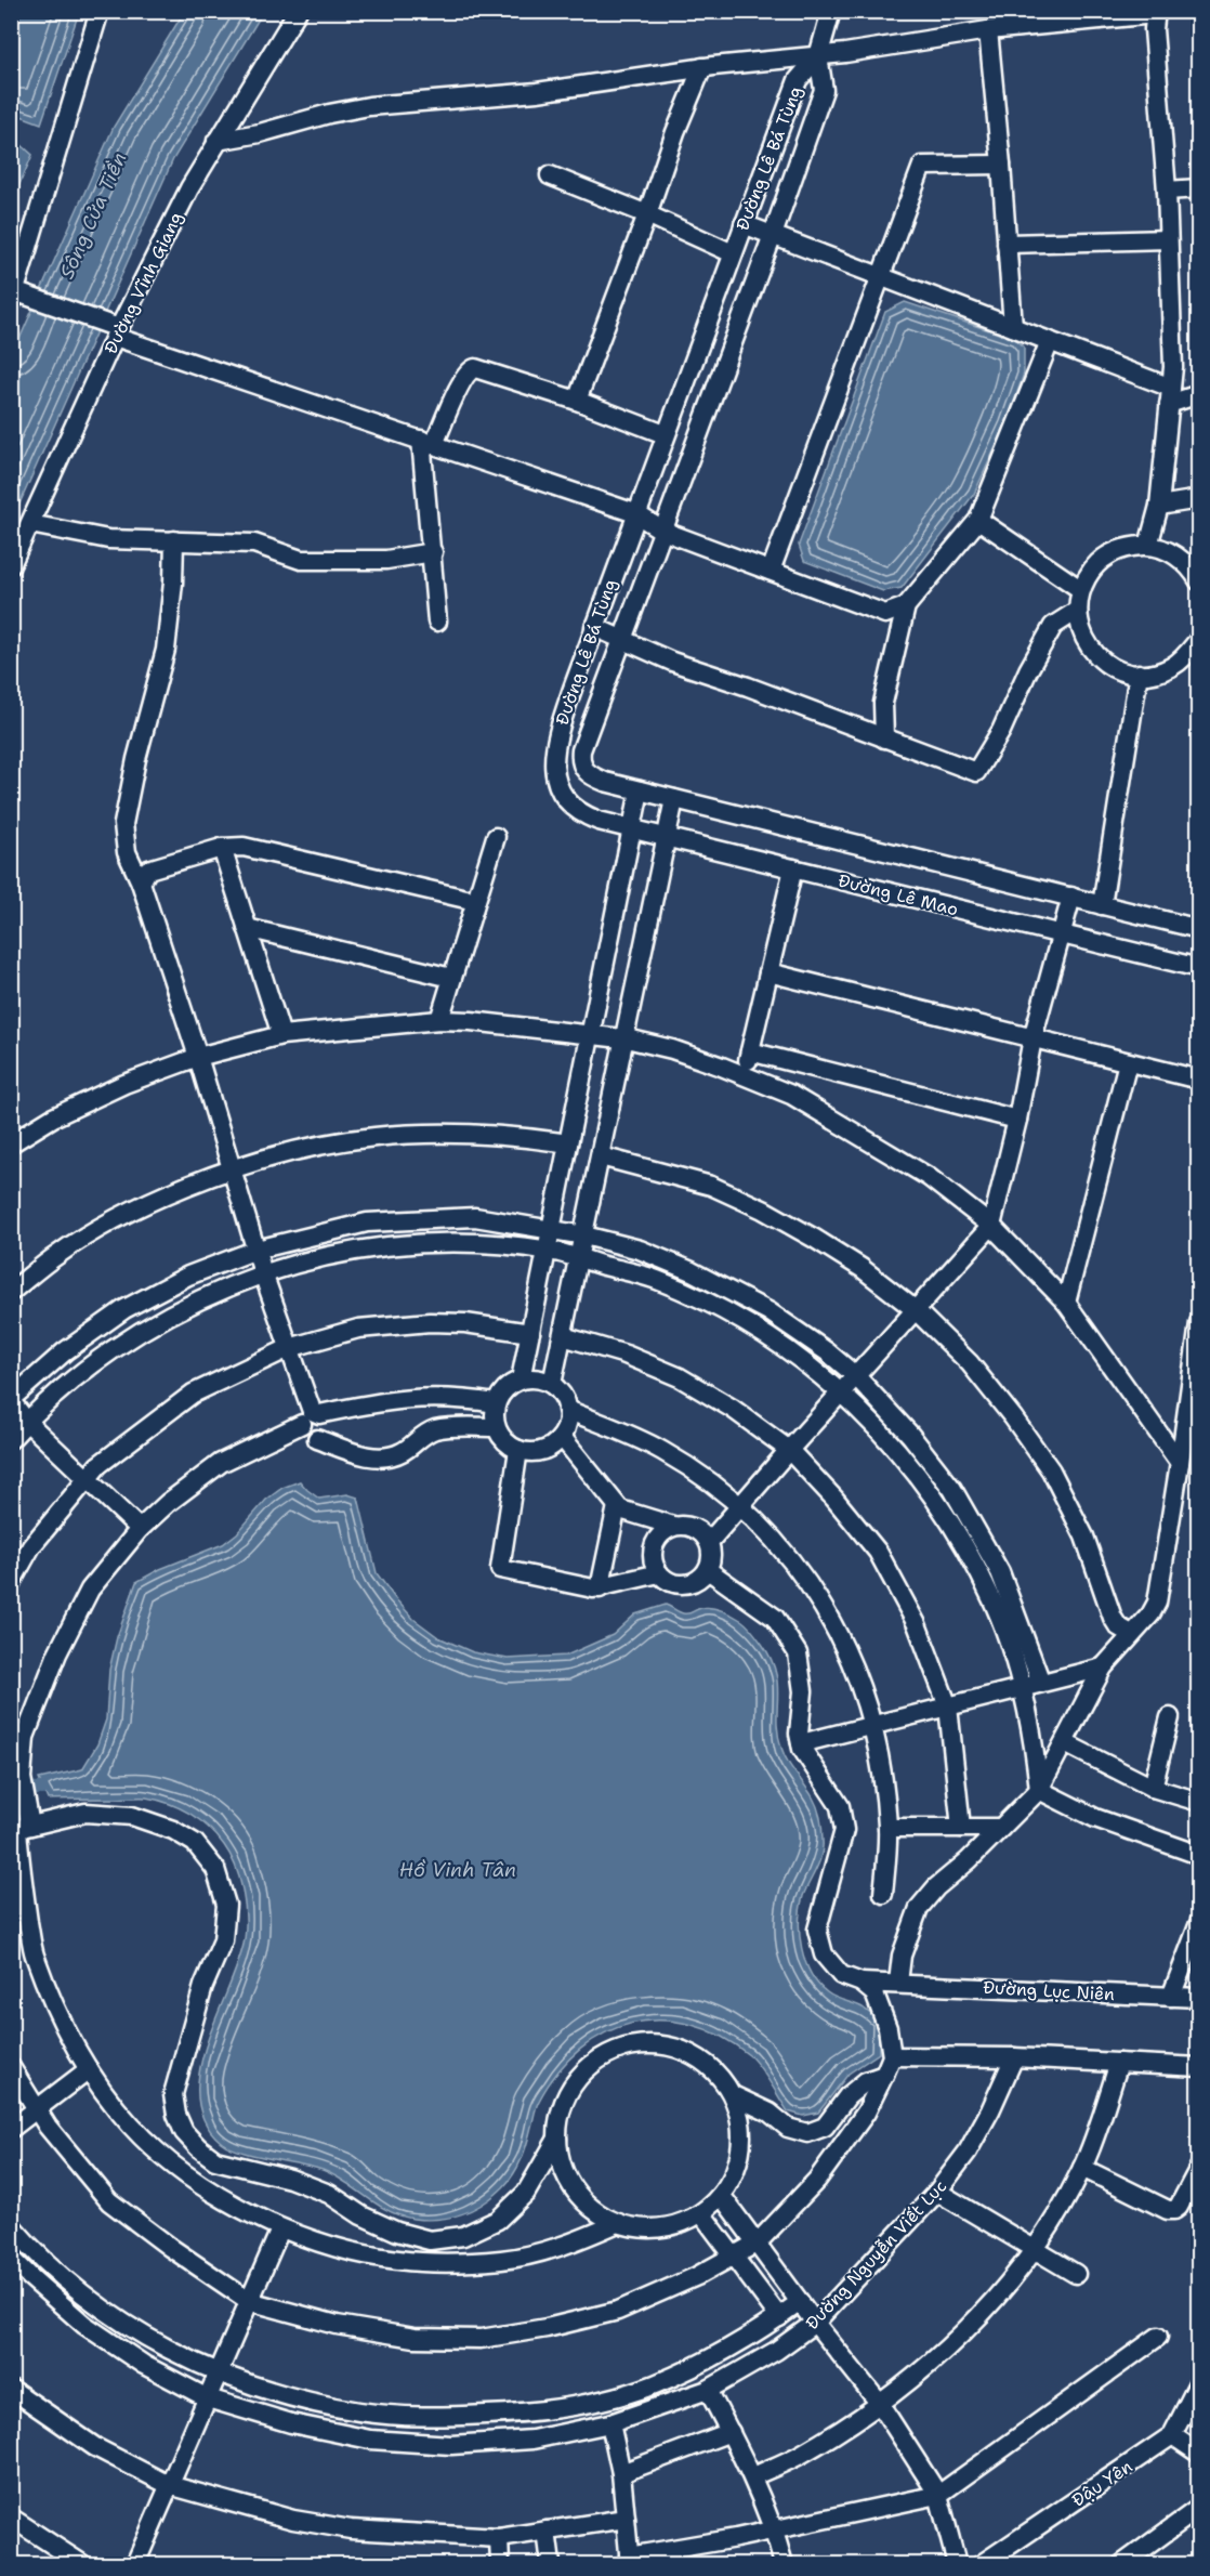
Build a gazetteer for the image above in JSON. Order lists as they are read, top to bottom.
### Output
{
  "streets": {
    "street": [
      "Đường Lê Bá Tùng",
      "Đường Vĩnh Giang",
      "Đường Lê Mao",
      "Đường Lục Niên",
      "Đường Nguyễn Viết Lục",
      "Đậu Yên"
    ]
  },
  "crossings": [
    ["Đường Lê Bá Tùng", "Đường Lê Mao"]
  ],
  "water": ["Sông Cửa Tiền", "Hồ Vinh Tân"]
}
